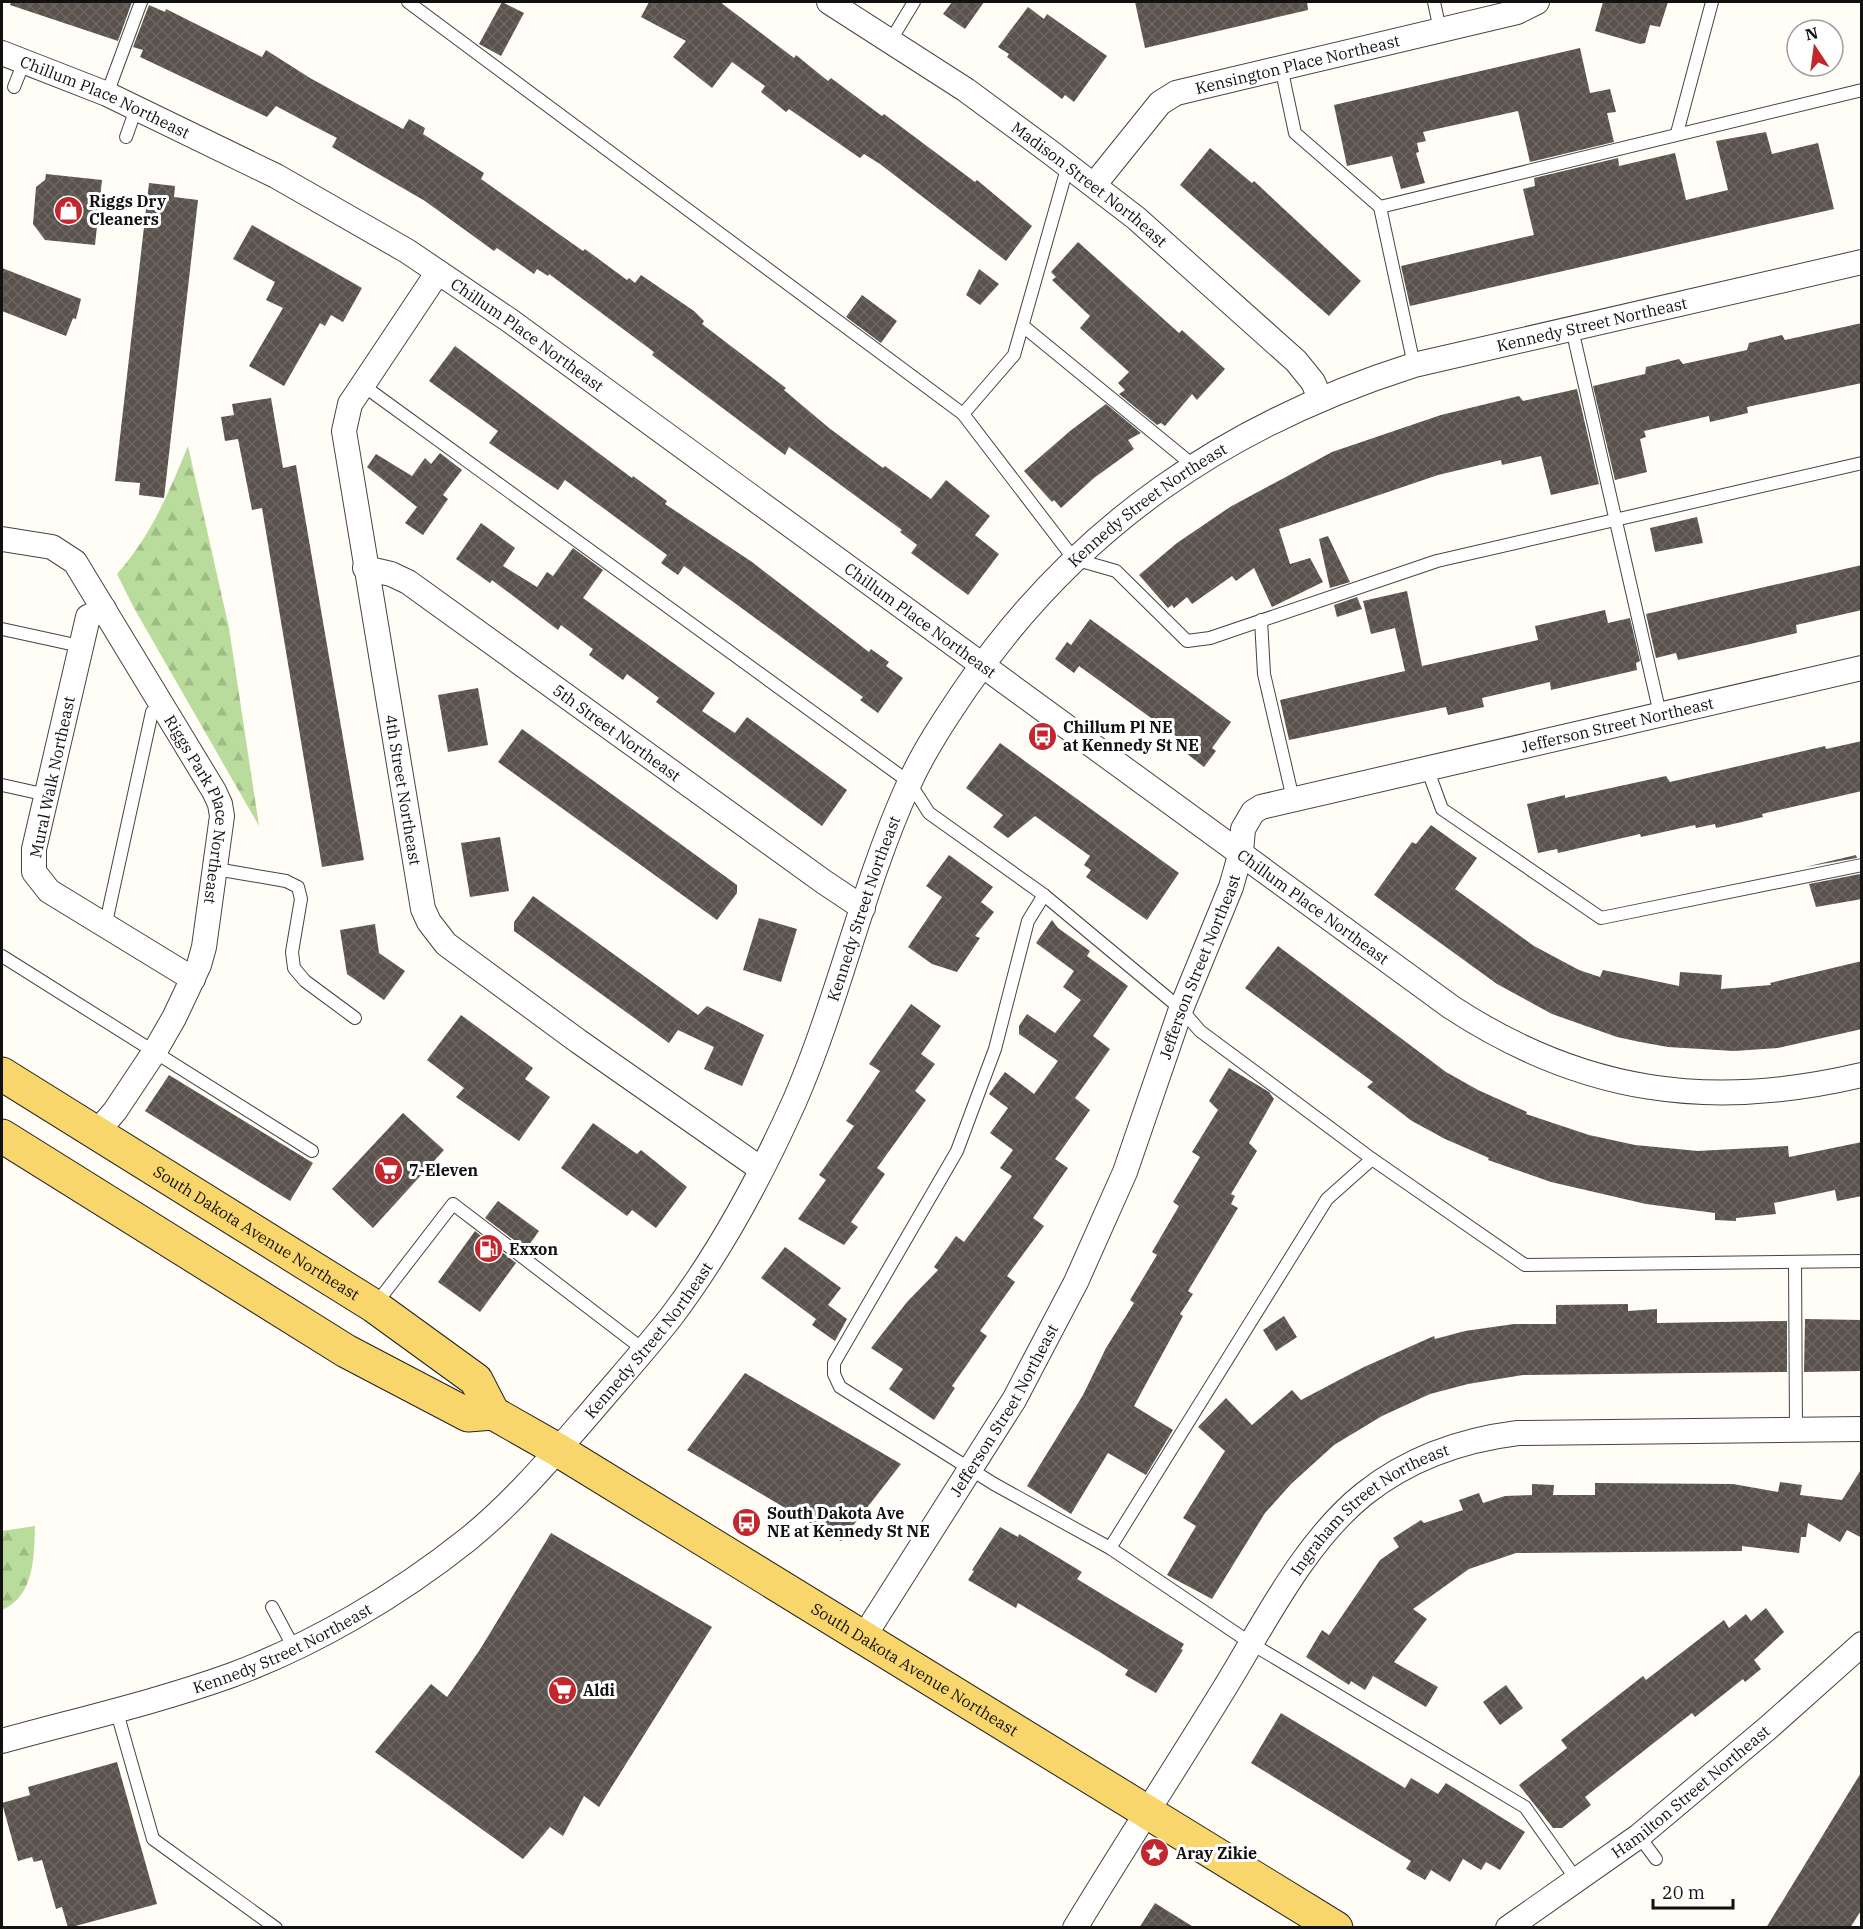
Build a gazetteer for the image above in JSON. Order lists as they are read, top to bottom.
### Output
{
  "streets": {
    "main road": ["South Dakota Avenue Northeast"],
    "street": [
      "Kensington Place Northeast",
      "Chillum Place Northeast",
      "Madison Street Northeast",
      "Kennedy Street Northeast",
      "Jefferson Street Northeast",
      "5th Street Northeast",
      "Mural Walk Northeast",
      "4th Street Northeast",
      "Riggs Park Place Northeast",
      "Ingraham Street Northeast",
      "Hamilton Street Northeast"
    ]
  },
  "crossings": [
    ["Kensington Place Northeast", "Madison Street Northeast"],
    ["Chillum Place Northeast", "Kennedy Street Northeast"],
    ["Chillum Place Northeast", "Jefferson Street Northeast"],
    ["Chillum Place Northeast", "4th Street Northeast"],
    ["Madison Street Northeast", "Kennedy Street Northeast"],
    ["Kennedy Street Northeast", "5th Street Northeast"],
    ["Kennedy Street Northeast", "4th Street Northeast"],
    ["Kennedy Street Northeast", "South Dakota Avenue Northeast"],
    ["Jefferson Street Northeast", "South Dakota Avenue Northeast"],
    ["5th Street Northeast", "4th Street Northeast"],
    ["Mural Walk Northeast", "Riggs Park Place Northeast"],
    ["Riggs Park Place Northeast", "South Dakota Avenue Northeast"],
    ["South Dakota Avenue Northeast", "Ingraham Street Northeast"]
  ],
  "places": {
    "shop": ["Riggs Dry Cleaners"],
    "bus stop": ["Chillum Pl NE at Kennedy St NE", "South Dakota Ave NE at Kennedy St NE"],
    "supermarket": ["7-Eleven", "Aldi"],
    "fuel station": ["Exxon"],
    "place": ["Aray Zikie"]
  },
  "scale_bar": "20 m",
  "north": "top"
}
